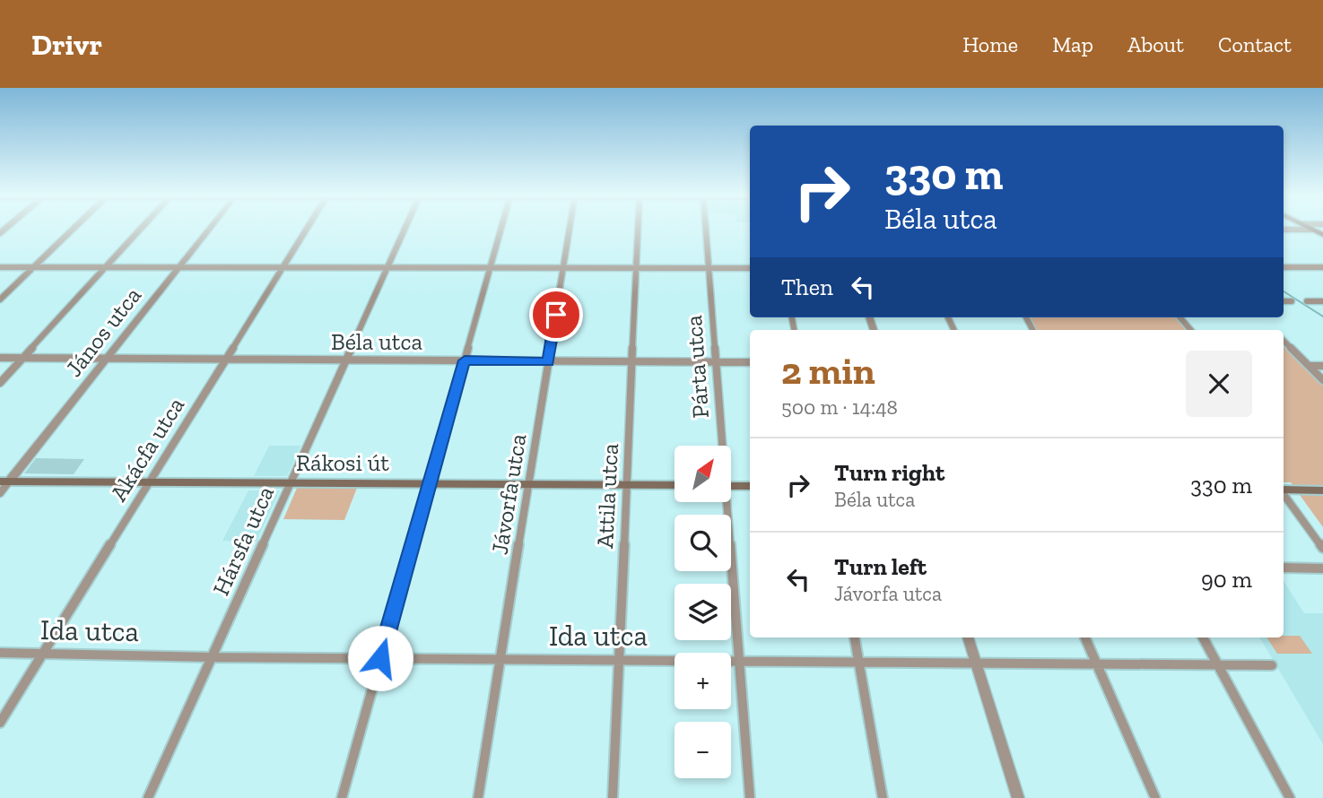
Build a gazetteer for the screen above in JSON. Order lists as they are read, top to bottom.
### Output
{
  "streets": {
    "main road": ["Rákosi út"],
    "street": [
      "János utca",
      "Béla utca",
      "Párta utca",
      "Akácfa utca",
      "Jávorfa utca",
      "Attila utca",
      "Hársfa utca",
      "Ida utca"
    ]
  },
  "crossings": [
    ["János utca", "Béla utca"],
    ["János utca", "Rákosi út"],
    ["Béla utca", "Párta utca"],
    ["Béla utca", "Akácfa utca"],
    ["Béla utca", "Jávorfa utca"],
    ["Béla utca", "Attila utca"],
    ["Béla utca", "Hársfa utca"],
    ["Párta utca", "Ida utca"],
    ["Akácfa utca", "Rákosi út"],
    ["Akácfa utca", "Ida utca"],
    ["Rákosi út", "Jávorfa utca"],
    ["Rákosi út", "Attila utca"],
    ["Rákosi út", "Hársfa utca"],
    ["Jávorfa utca", "Ida utca"],
    ["Attila utca", "Ida utca"],
    ["Hársfa utca", "Ida utca"]
  ],
  "north": "top right",
  "page": {
    "header": "Drivr",
    "nav": [
      "Home",
      "Map",
      "About",
      "Contact"
    ],
    "turn": ["330 m", "Béla utca"],
    "then": "Then",
    "heading": ["2 min", "500 m · 14:48"],
    "list": [
      {
        "name": "Turn right",
        "note": "Béla utca",
        "value": "330 m"
      },
      {
        "name": "Turn left",
        "note": "Jávorfa utca",
        "value": "90 m"
      }
    ],
    "map_buttons": ["+", "−"]
  }
}
